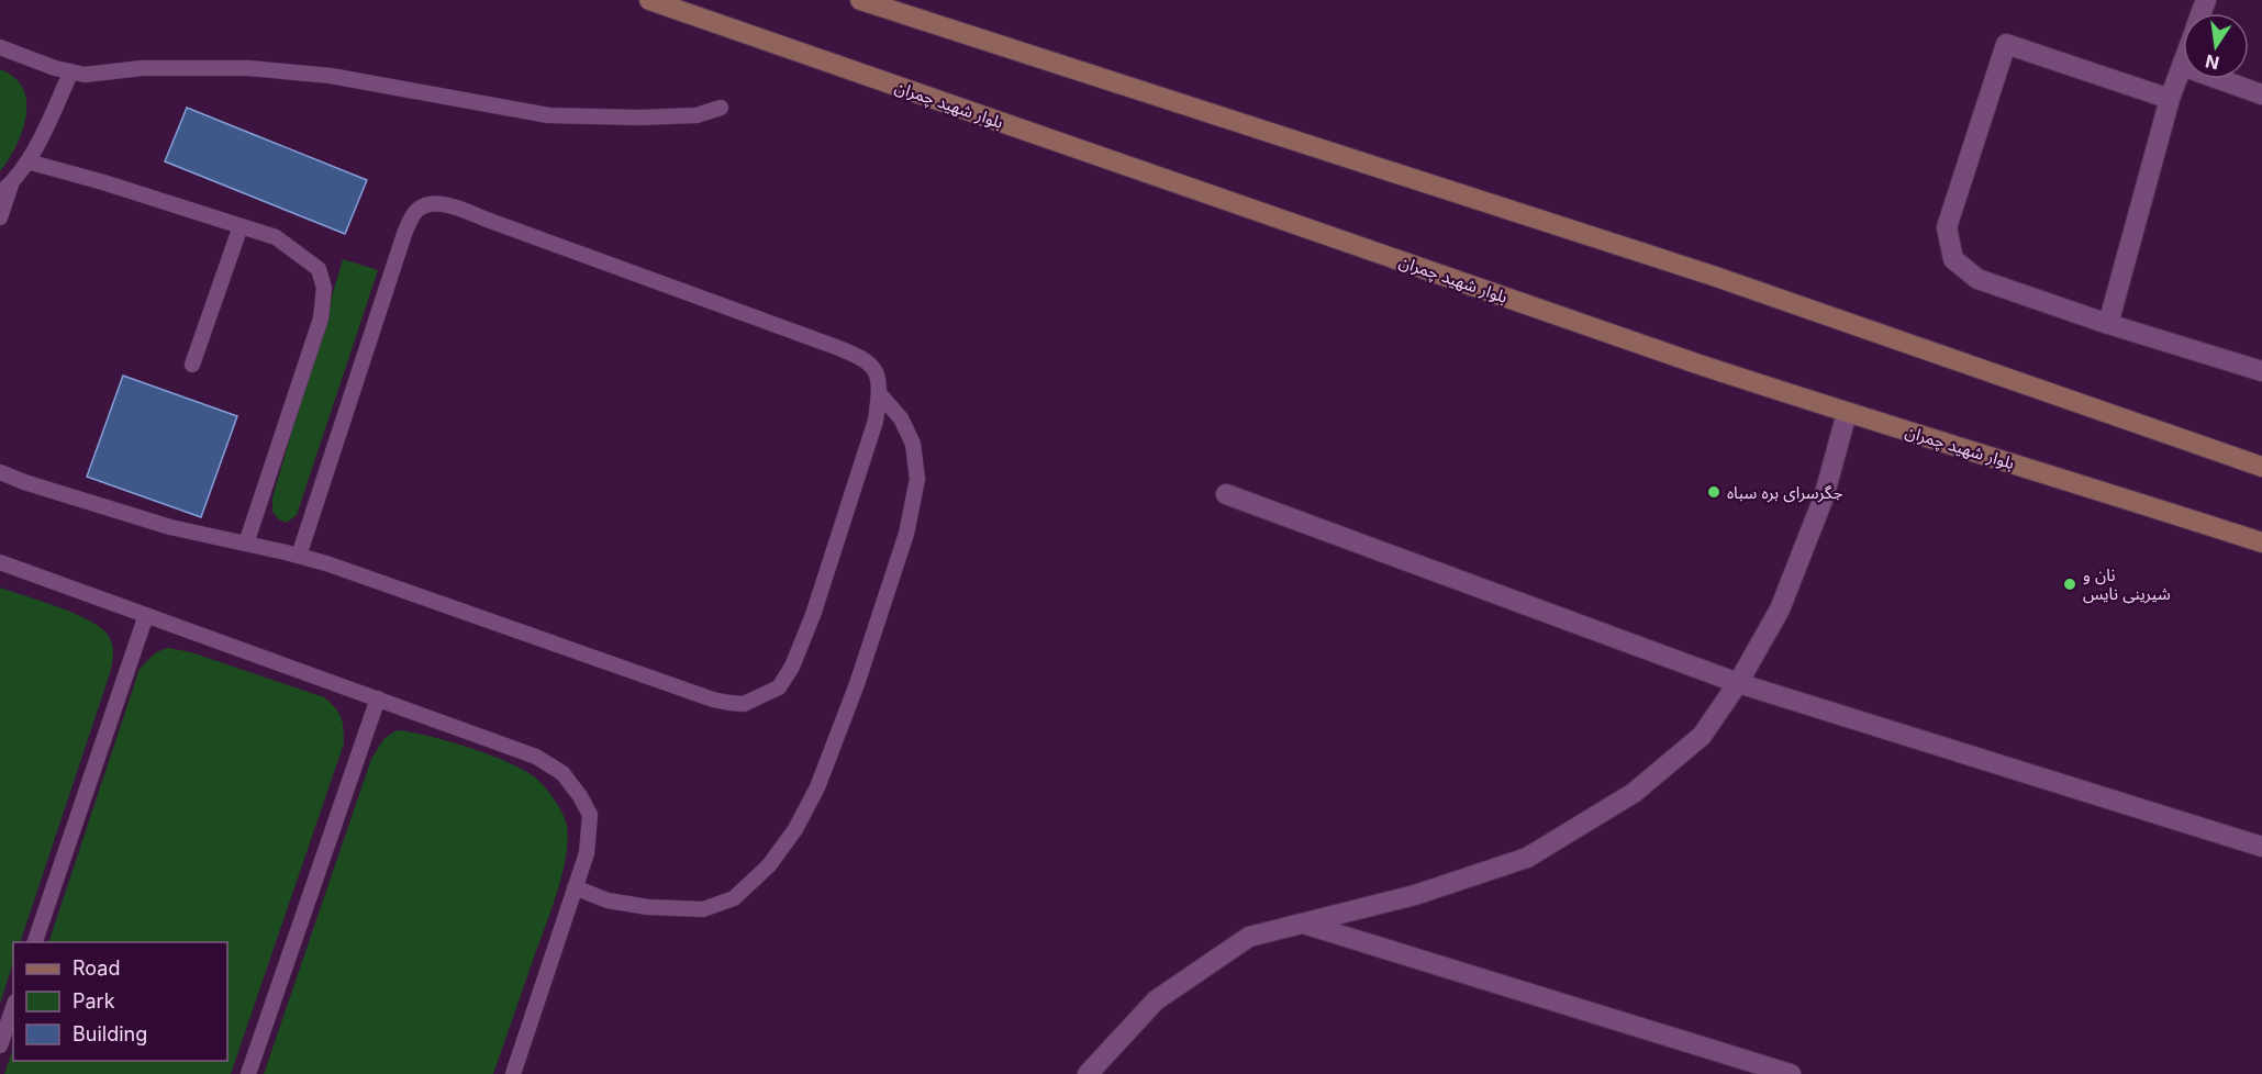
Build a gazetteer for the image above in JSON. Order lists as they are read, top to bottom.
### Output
{
  "streets": {
    "main road": ["بلوار شهید چمران"]
  },
  "places": ["جگرسرای بره سباه", "نان و شیرینی نایس"],
  "legend": ["Road", "Park", "Building"],
  "north": "bottom"
}
